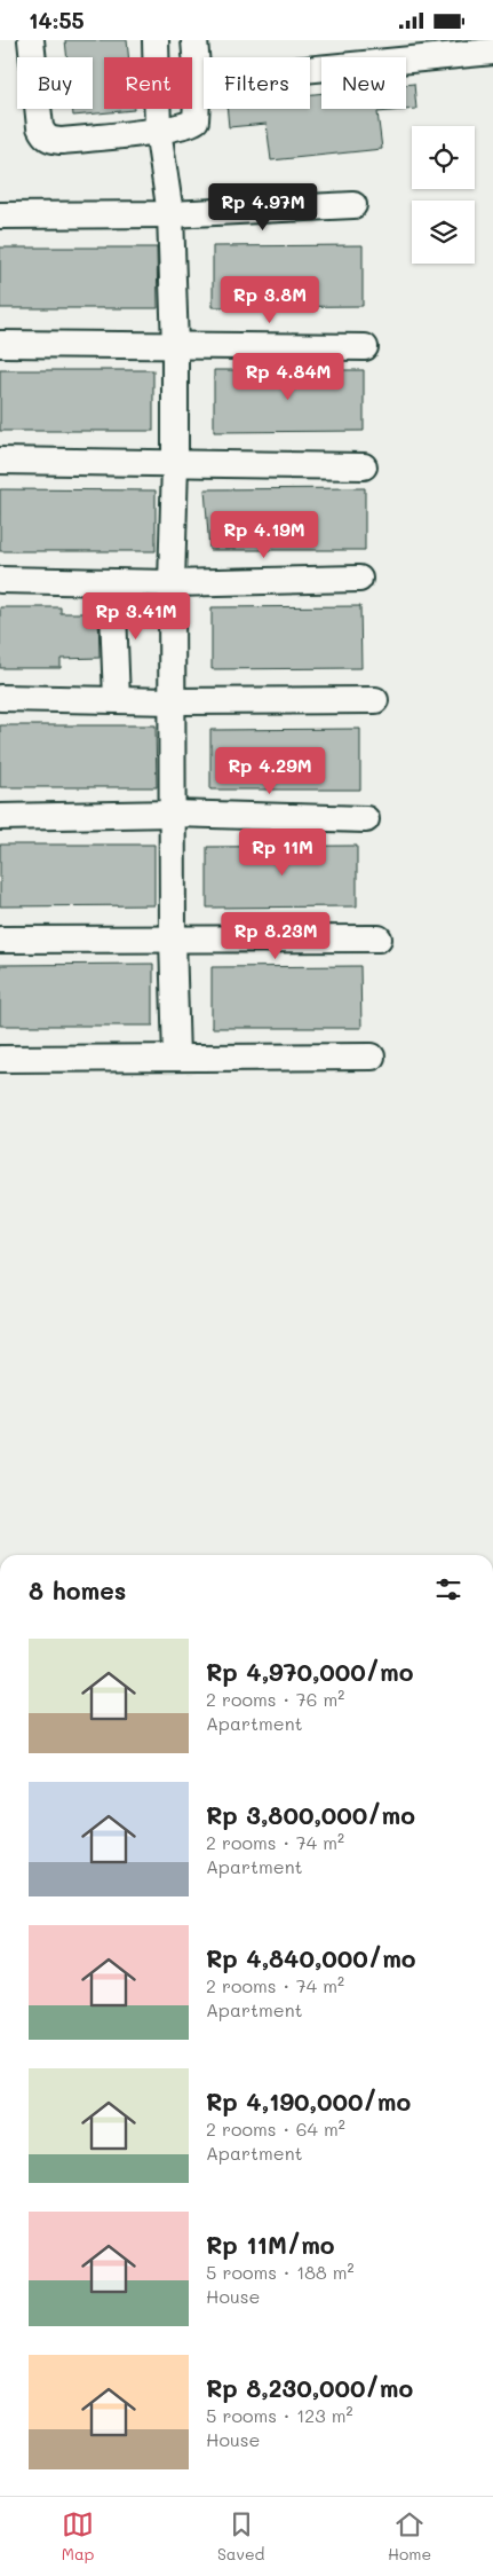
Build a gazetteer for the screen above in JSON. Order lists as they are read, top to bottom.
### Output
{
  "page": {
    "status": "14:55",
    "chip": [
      "Buy",
      "Rent",
      "Filters",
      "New"
    ],
    "price": [
      "Rp 4.97M",
      "Rp 3.8M",
      "Rp 4.84M",
      "Rp 4.19M",
      "Rp 3.41M",
      "Rp 4.29M",
      "Rp 11M",
      "Rp 8.23M"
    ],
    "heading": "8 homes",
    "list": [
      {
        "name": "Rp 4,970,000/mo",
        "note": "2 rooms · 76 m² · Apartment"
      },
      {
        "name": "Rp 3,800,000/mo",
        "note": "2 rooms · 74 m² · Apartment"
      },
      {
        "name": "Rp 4,840,000/mo",
        "note": "2 rooms · 74 m² · Apartment"
      },
      {
        "name": "Rp 4,190,000/mo",
        "note": "2 rooms · 64 m² · Apartment"
      },
      {
        "name": "Rp 11M/mo",
        "note": "5 rooms · 188 m² · House"
      },
      {
        "name": "Rp 8,230,000/mo",
        "note": "5 rooms · 123 m² · House"
      }
    ],
    "tabs": ["Map", "Saved", "Home"]
  }
}
